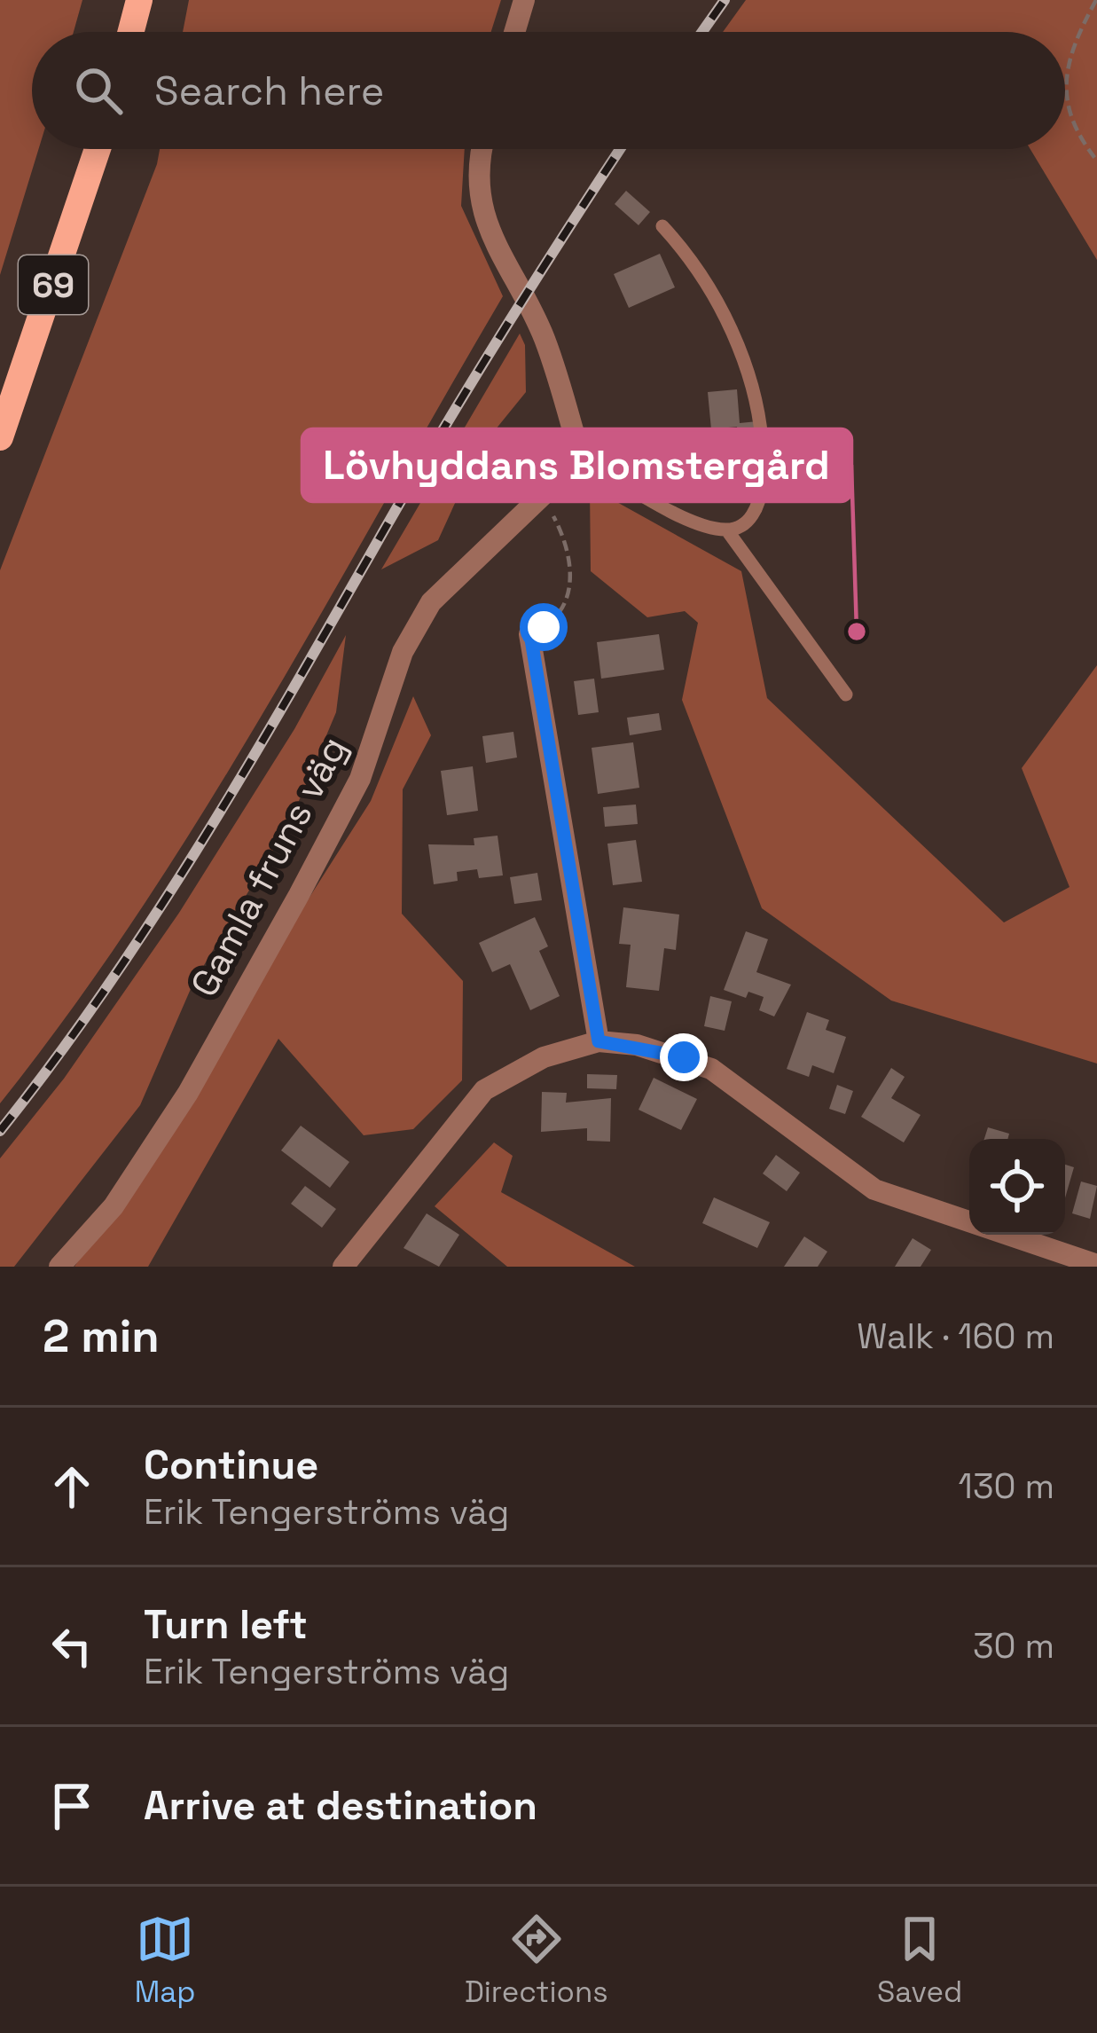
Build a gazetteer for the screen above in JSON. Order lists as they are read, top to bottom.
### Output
{
  "streets": {
    "main road": ["69"],
    "street": ["Gamla fruns väg"]
  },
  "places": ["Lövhyddans Blomstergård"],
  "page": {
    "search": "Search here",
    "heading": ["2 min", "Walk · 160 m"],
    "list": [
      ["Continue", "Erik Tengerströms väg", "130 m"],
      ["Turn left", "Erik Tengerströms väg", "30 m"],
      "Arrive at destination"
    ],
    "nav": ["Map", "Directions", "Saved"]
  }
}
